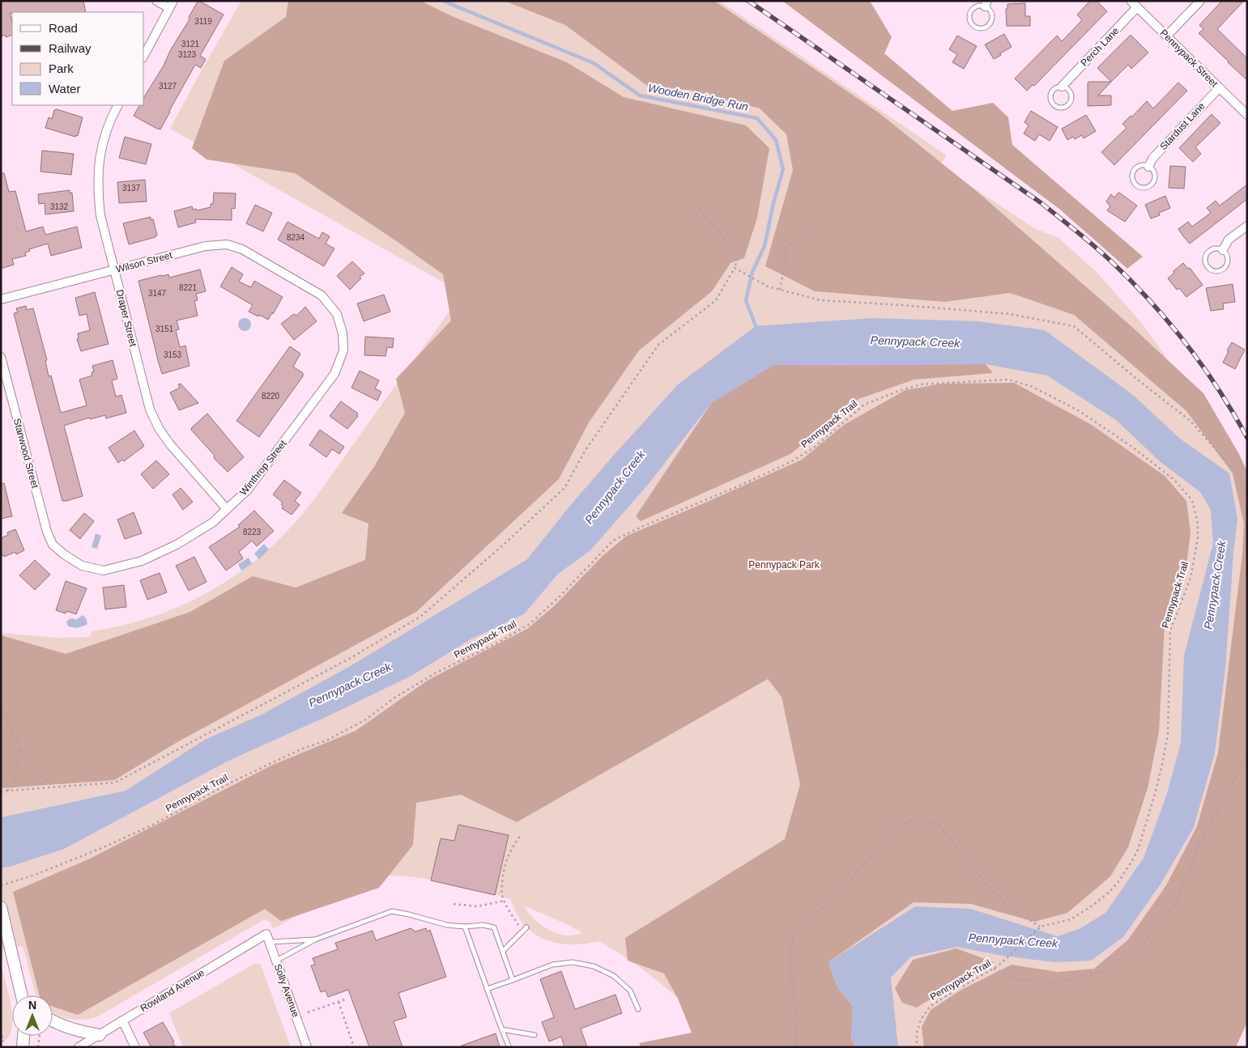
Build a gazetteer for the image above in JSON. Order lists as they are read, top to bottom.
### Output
{
  "streets": {
    "street": [
      "Perch Lane",
      "Pennypack Street",
      "Stardust Lane",
      "Wilson Street",
      "Draper Street",
      "Stanwood Street",
      "Winthrop Street",
      "Rowland Avenue",
      "Solly Avenue"
    ],
    "path": ["Pennypack Trail"]
  },
  "crossings": [
    ["Perch Lane", "Pennypack Street"],
    ["Pennypack Street", "Stardust Lane"],
    ["Wilson Street", "Draper Street"],
    ["Wilson Street", "Winthrop Street"],
    ["Draper Street", "Winthrop Street"],
    ["Stanwood Street", "Winthrop Street"],
    ["Rowland Avenue", "Solly Avenue"]
  ],
  "water": ["Wooden Bridge Run", "Pennypack Creek"],
  "parks": ["Pennypack Park"],
  "house_numbers": [
    "3119",
    "3121",
    "3123",
    "3127",
    "3137",
    "3132",
    "8234",
    "8221",
    "3147",
    "3151",
    "3153",
    "8220",
    "8223"
  ],
  "legend": [
    "Road",
    "Railway",
    "Park",
    "Water"
  ],
  "north": "top"
}
